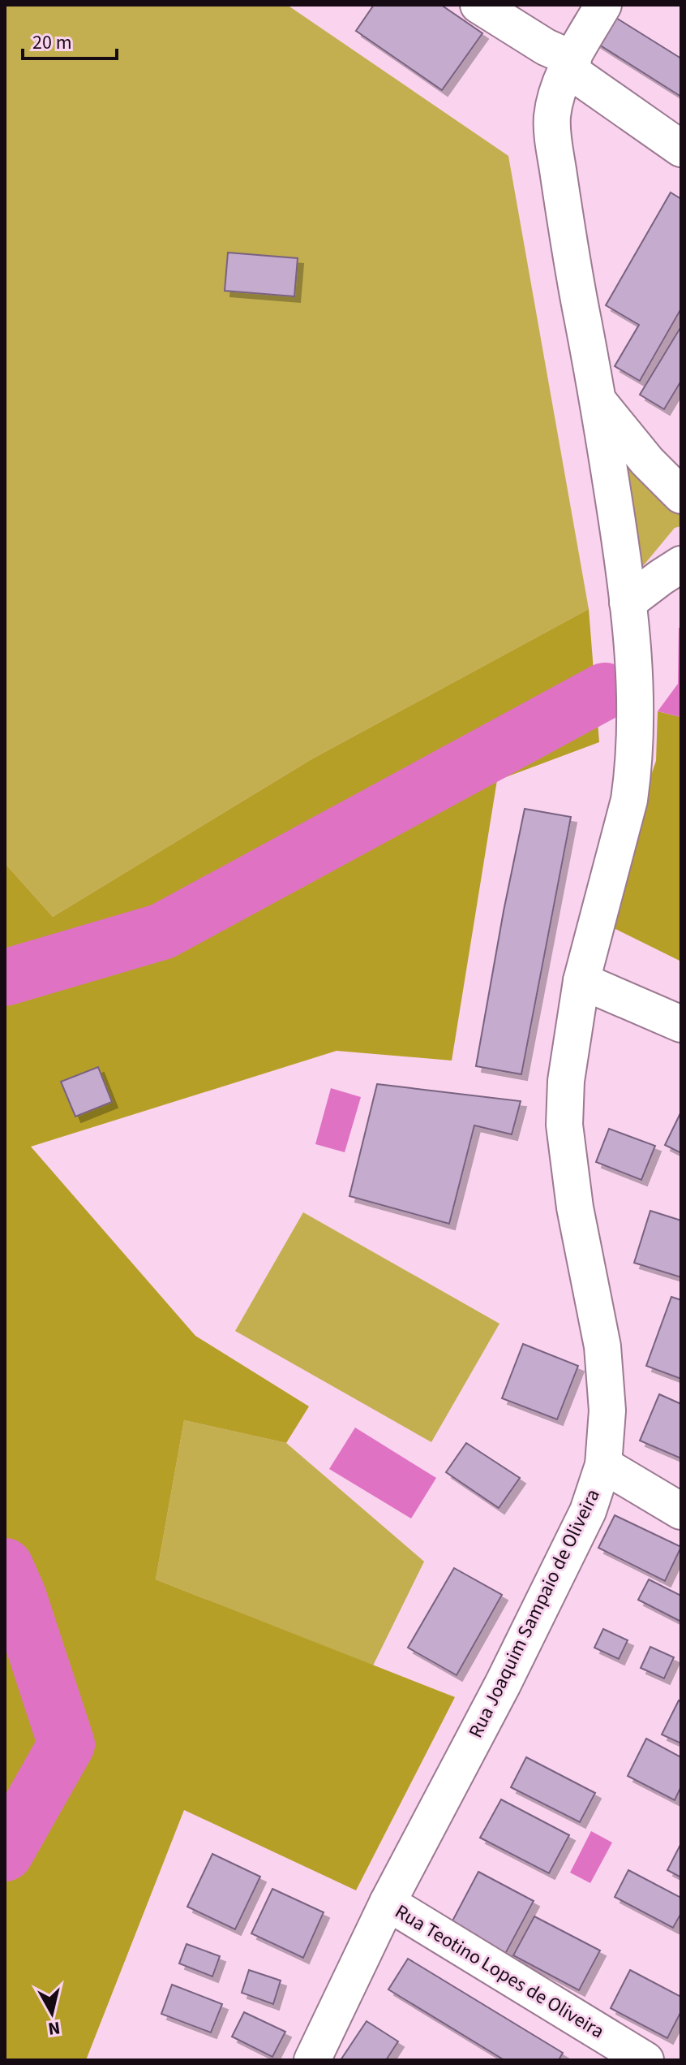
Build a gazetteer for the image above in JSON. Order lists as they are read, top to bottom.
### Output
{
  "streets": {
    "street": ["Rua Joaquim Sampaio de Oliveira", "Rua Teotino Lopes de Oliveira"]
  },
  "crossings": [
    ["Rua Joaquim Sampaio de Oliveira", "Rua Teotino Lopes de Oliveira"]
  ],
  "scale_bar": "20 m",
  "north": "bottom"
}
